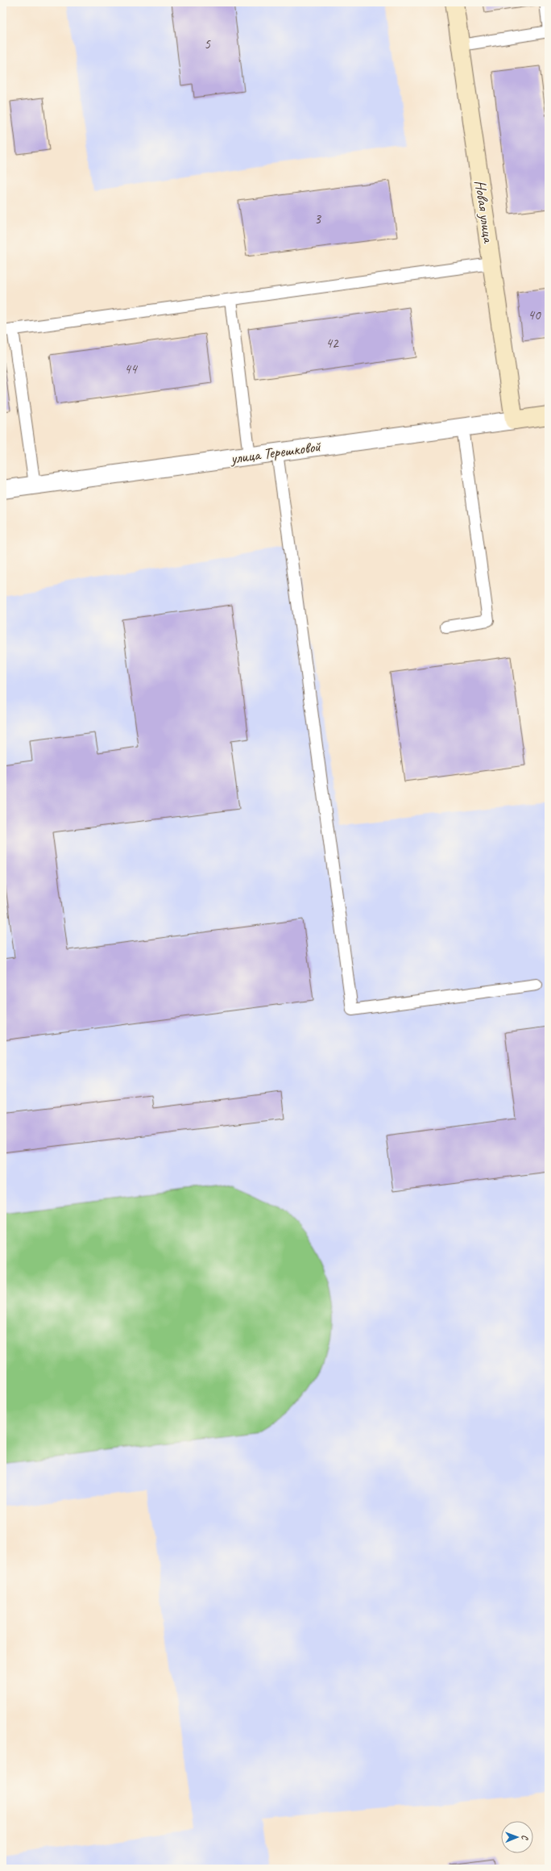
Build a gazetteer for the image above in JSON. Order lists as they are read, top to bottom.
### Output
{
  "streets": {
    "main road": ["Новая улица", "улица Терешковой"]
  },
  "crossings": [
    ["Новая улица", "улица Терешковой"]
  ],
  "house_numbers": [
    "5",
    "3",
    "40",
    "42",
    "44"
  ],
  "north": "right"
}
